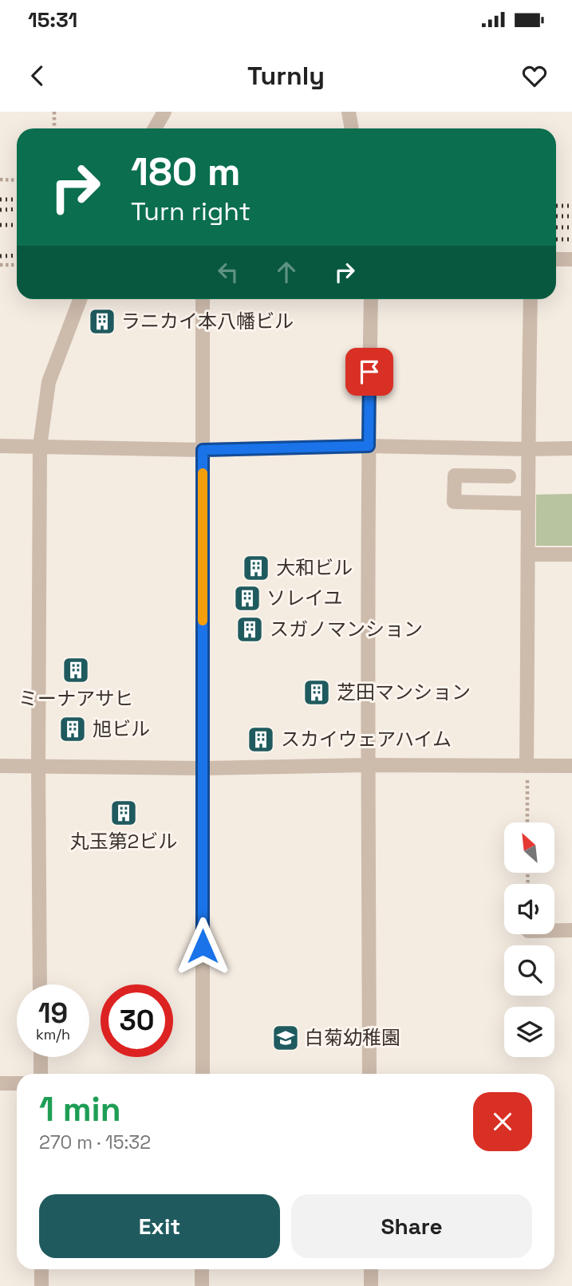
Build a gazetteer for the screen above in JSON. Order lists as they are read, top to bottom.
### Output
{
  "places": {
    "building": [
      "ラニカイ本八幡ビル",
      "大和ビル",
      "ソレイユ",
      "スガノマンション",
      "ミーナアサヒ",
      "芝田マンション",
      "旭ビル",
      "スカイウェアハイム",
      "丸玉第2ビル"
    ],
    "school or university": ["白菊幼稚園"]
  },
  "north": "top left",
  "page": {
    "status": "15:31",
    "header": "Turnly",
    "turn": ["180 m", "Turn right"],
    "speed": "19 km/h",
    "limit": "30",
    "heading": ["1 min", "270 m · 15:32"],
    "buttons": ["Exit", "Share"]
  }
}
